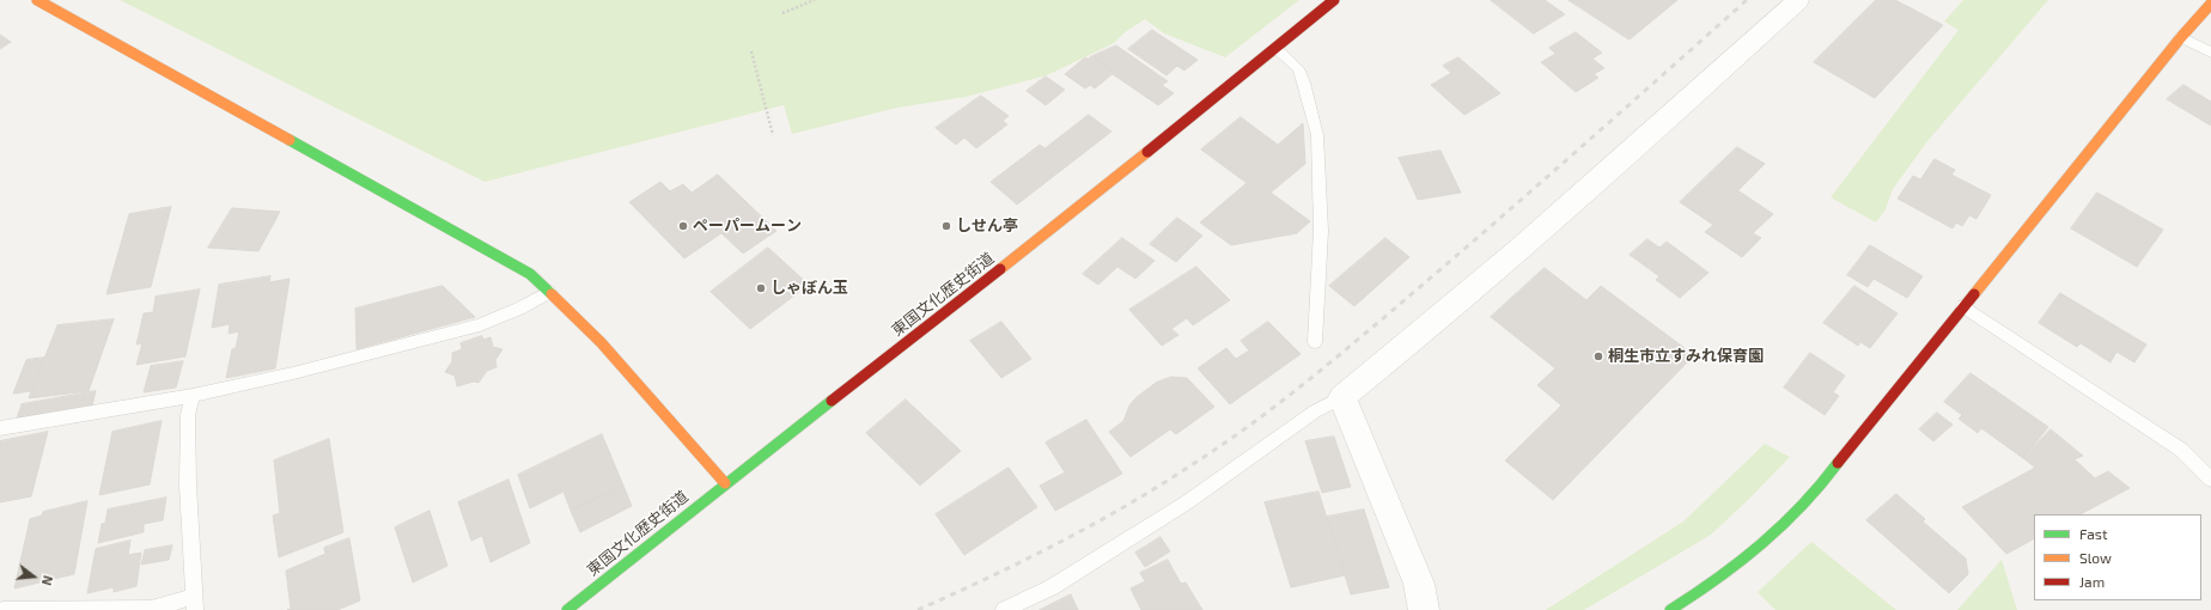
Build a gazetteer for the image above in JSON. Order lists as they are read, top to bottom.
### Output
{
  "streets": {
    "main road": ["東国文化歴史街道"]
  },
  "places": [
    "ペーパームーン",
    "しせん亭",
    "しゃぼん玉",
    "桐生市立すみれ保育園"
  ],
  "legend": ["Fast", "Slow", "Jam"],
  "north": "right"
}
